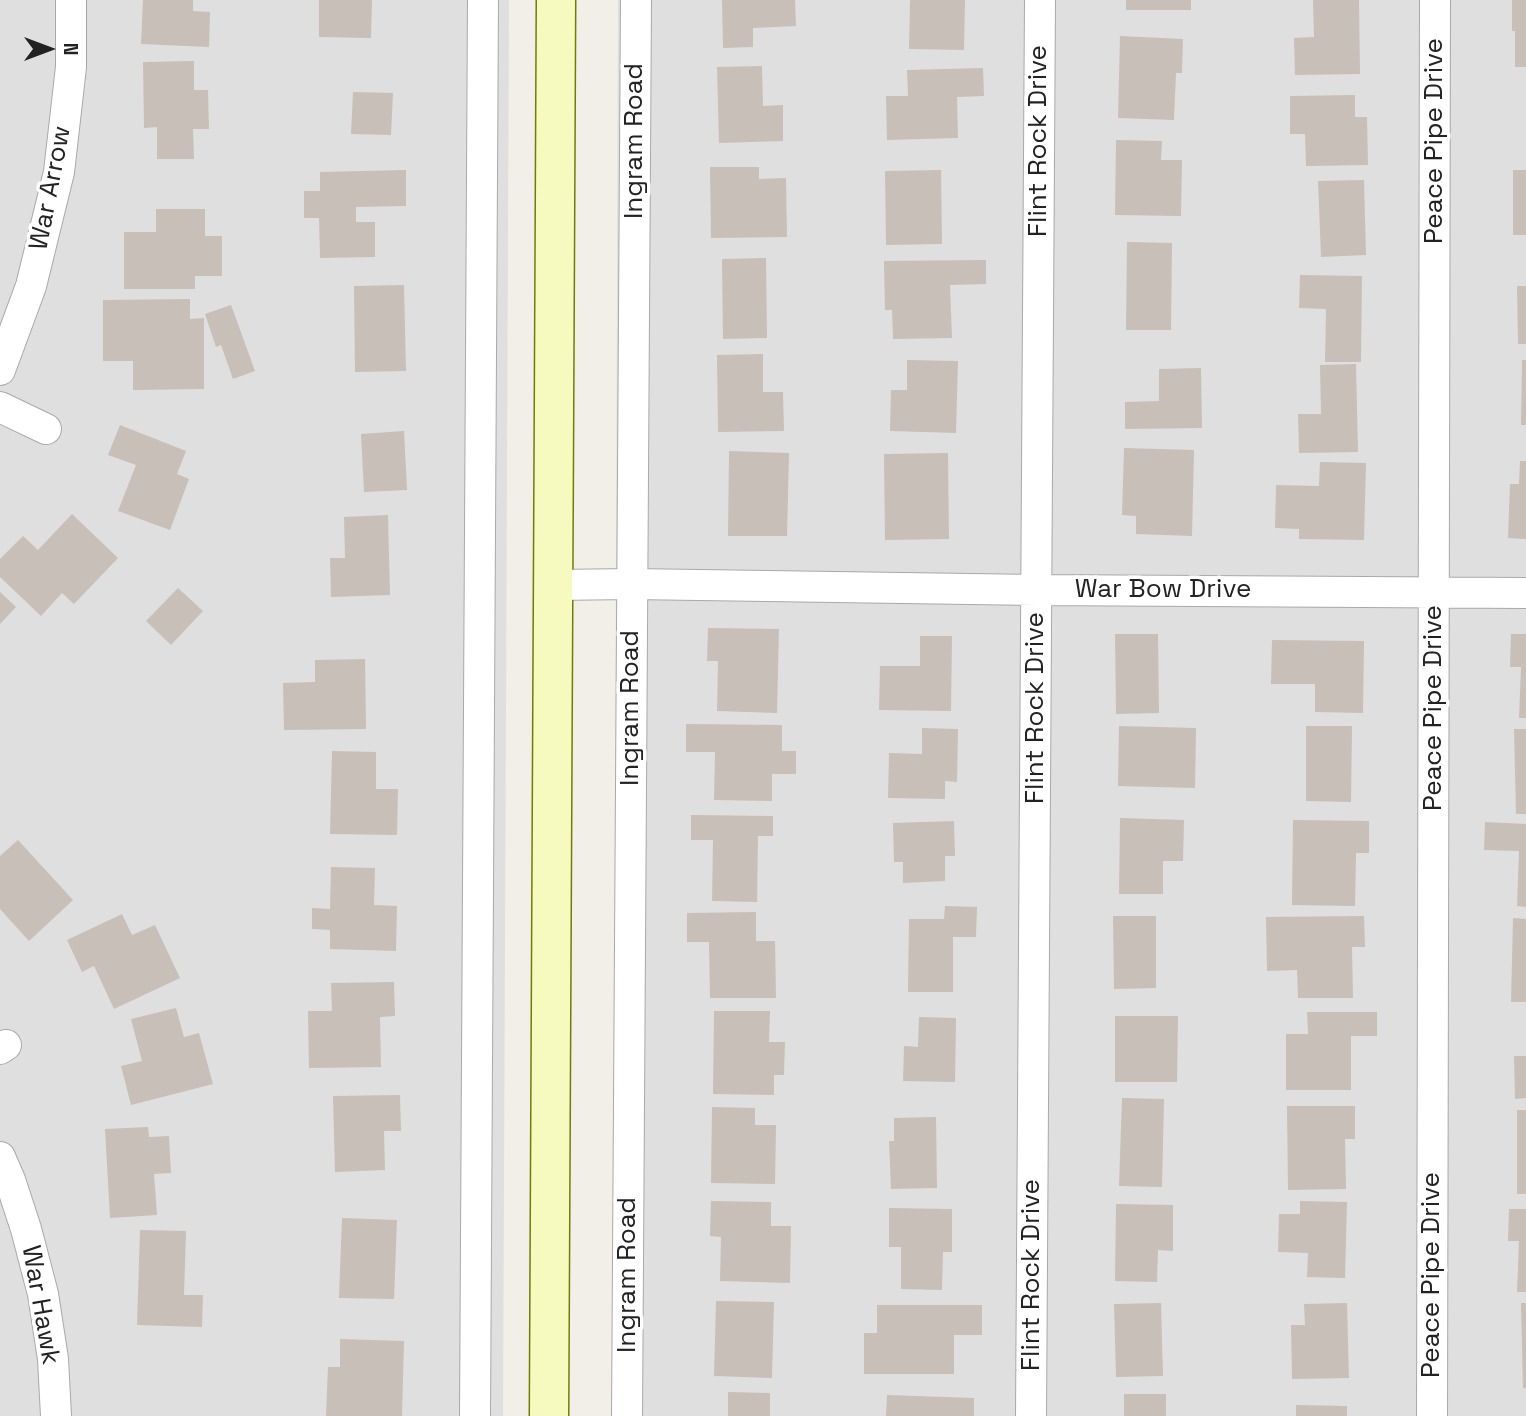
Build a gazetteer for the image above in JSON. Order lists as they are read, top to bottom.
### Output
{
  "streets": {
    "street": [
      "Ingram Road",
      "Flint Rock Drive",
      "Peace Pipe Drive",
      "War Arrow",
      "War Bow Drive",
      "War Hawk"
    ]
  },
  "crossings": [
    ["Ingram Road", "War Bow Drive"],
    ["Flint Rock Drive", "War Bow Drive"],
    ["Peace Pipe Drive", "War Bow Drive"]
  ],
  "north": "right"
}
